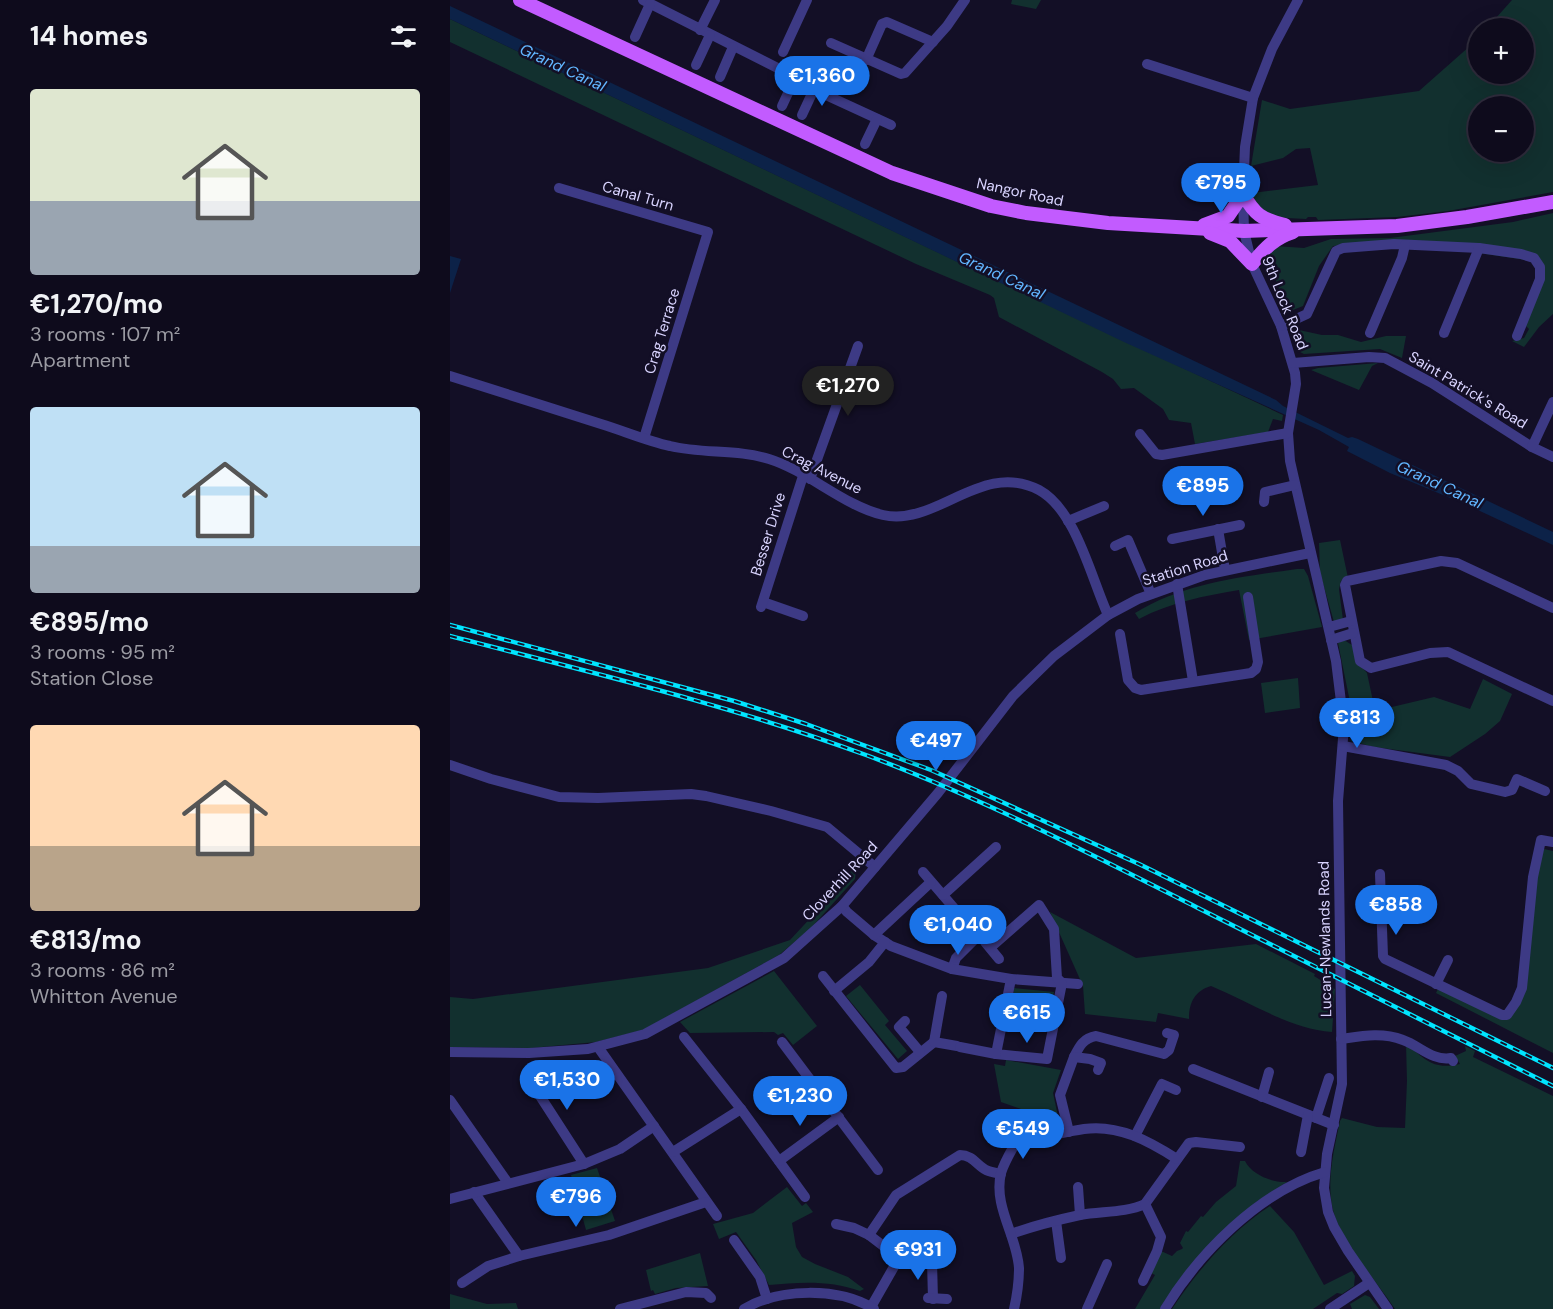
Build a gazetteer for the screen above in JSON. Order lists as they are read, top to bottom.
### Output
{
  "streets": {
    "main road": ["Nangor Road"],
    "street": [
      "Canal Turn",
      "9th Lock Road",
      "Crag Terrace",
      "Saint Patrick's Road",
      "Crag Avenue",
      "Besser Drive",
      "Station Road",
      "Cloverhill Road",
      "Lucan-Newlands Road"
    ]
  },
  "crossings": [
    ["Nangor Road", "9th Lock Road"],
    ["Canal Turn", "Crag Terrace"],
    ["9th Lock Road", "Saint Patrick's Road"],
    ["9th Lock Road", "Station Road"],
    ["9th Lock Road", "Lucan-Newlands Road"],
    ["Crag Terrace", "Crag Avenue"],
    ["Crag Avenue", "Besser Drive"],
    ["Crag Avenue", "Station Road"],
    ["Crag Avenue", "Cloverhill Road"],
    ["Station Road", "Cloverhill Road"],
    ["Station Road", "Lucan-Newlands Road"]
  ],
  "water": ["Grand Canal"],
  "page": {
    "heading": "14 homes",
    "map_buttons": ["+", "−"],
    "price": [
      "€1,360",
      "€795",
      "€1,270",
      "€895",
      "€813",
      "€497",
      "€858",
      "€1,040",
      "€615",
      "€1,530",
      "€1,230",
      "€549",
      "€796",
      "€931"
    ],
    "list": [
      {
        "name": "€1,270/mo",
        "note": "3 rooms · 107 m² · Apartment"
      },
      {
        "name": "€895/mo",
        "note": "3 rooms · 95 m² · Station Close"
      },
      {
        "name": "€813/mo",
        "note": "3 rooms · 86 m² · Whitton Avenue"
      }
    ]
  }
}
